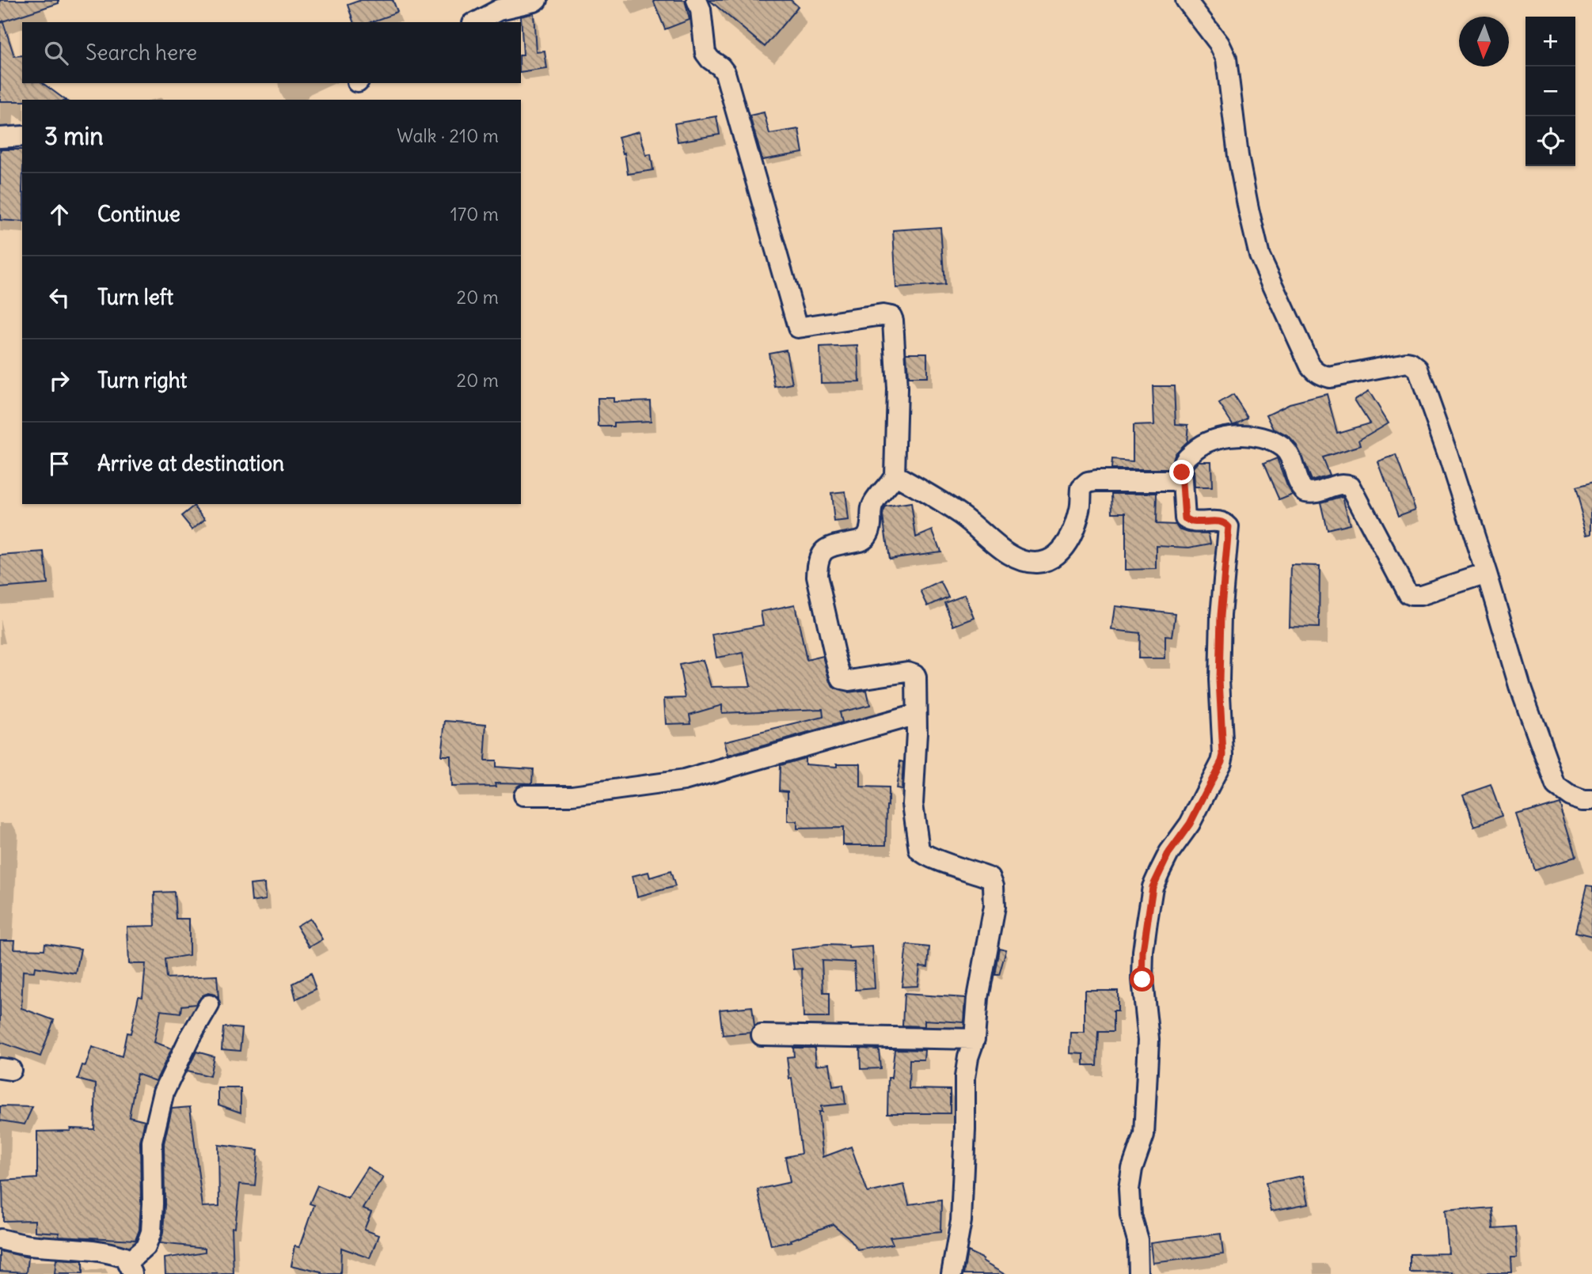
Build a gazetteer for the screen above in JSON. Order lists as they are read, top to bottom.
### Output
{
  "north": "bottom",
  "page": {
    "map_buttons": ["+", "−"],
    "search": "Search here",
    "heading": ["3 min", "Walk · 210 m"],
    "list": [
      ["Continue", "170 m"],
      ["Turn left", "20 m"],
      ["Turn right", "20 m"],
      "Arrive at destination"
    ]
  }
}
